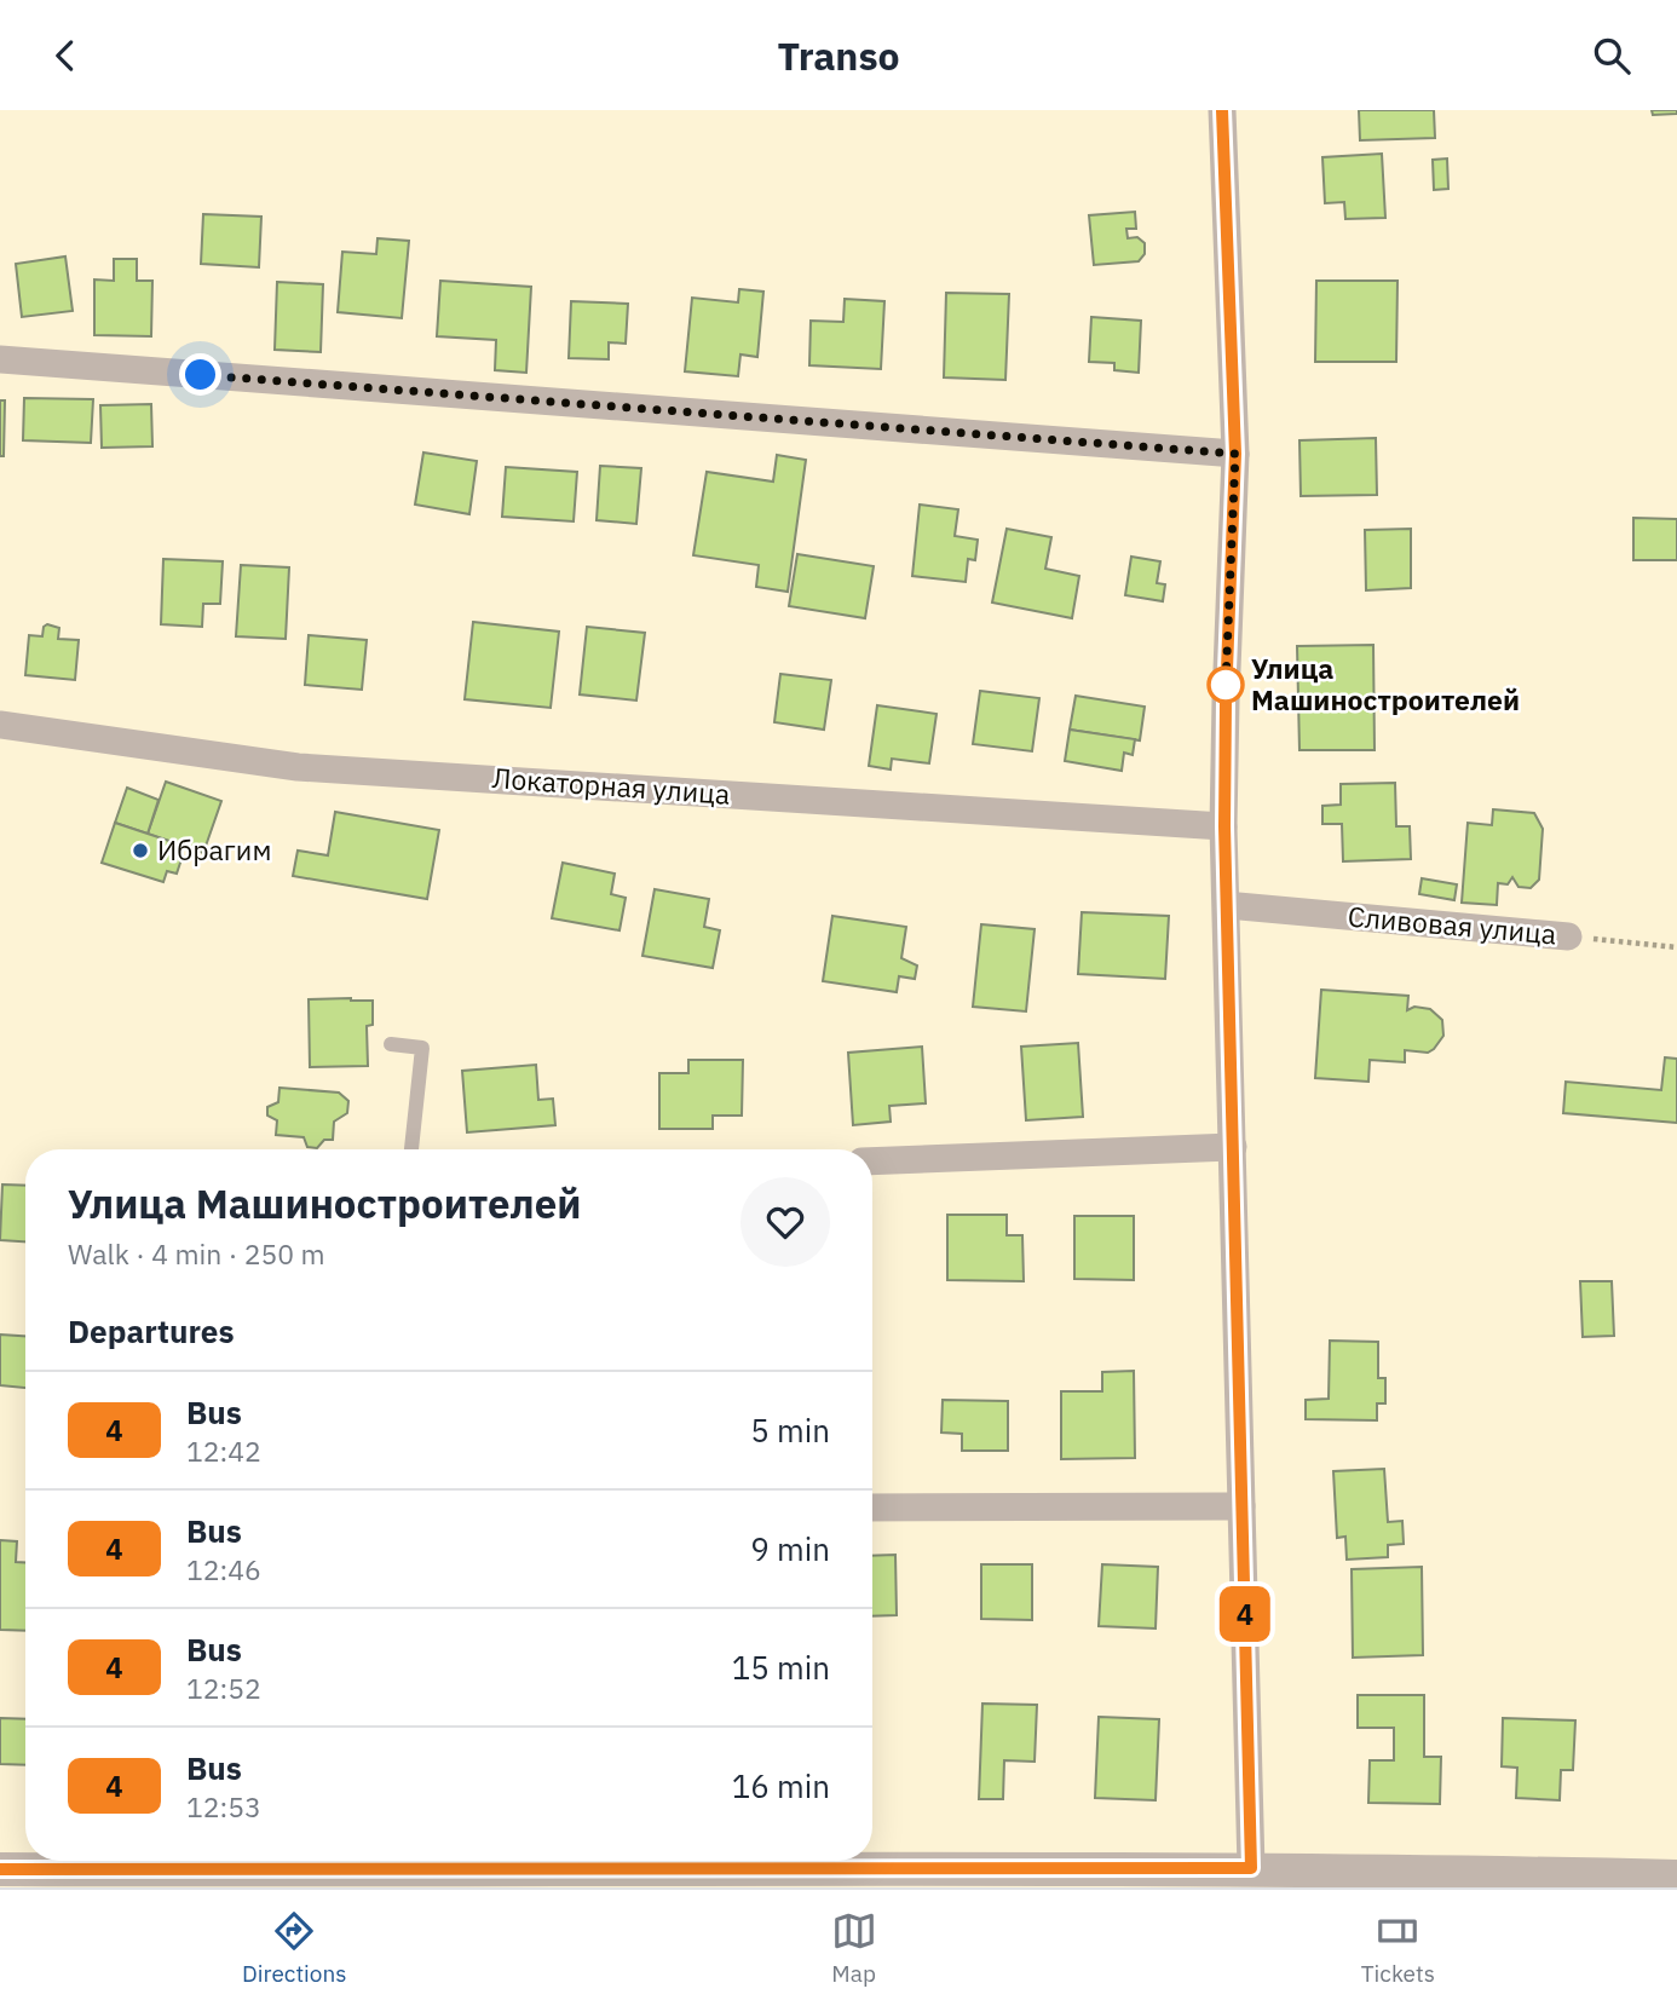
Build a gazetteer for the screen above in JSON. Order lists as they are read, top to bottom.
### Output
{
  "streets": {
    "street": ["Локаторная улица", "Сливовая улица"]
  },
  "places": ["Улица Машиностроителей", "Ибрагим"],
  "lines": ["bus line 4"],
  "page": {
    "header": "Transo",
    "on_map": "4",
    "heading": [
      ["Улица Машиностроителей", "Walk · 4 min · 250 m"],
      "Departures"
    ],
    "list": [
      {
        "mark": "4",
        "name": "Bus",
        "note": "12:42",
        "value": "5 min"
      },
      {
        "mark": "4",
        "name": "Bus",
        "note": "12:46",
        "value": "9 min"
      },
      {
        "mark": "4",
        "name": "Bus",
        "note": "12:52",
        "value": "15 min"
      },
      {
        "mark": "4",
        "name": "Bus",
        "note": "12:53",
        "value": "16 min"
      }
    ],
    "tabs": ["Directions", "Map", "Tickets"]
  }
}
